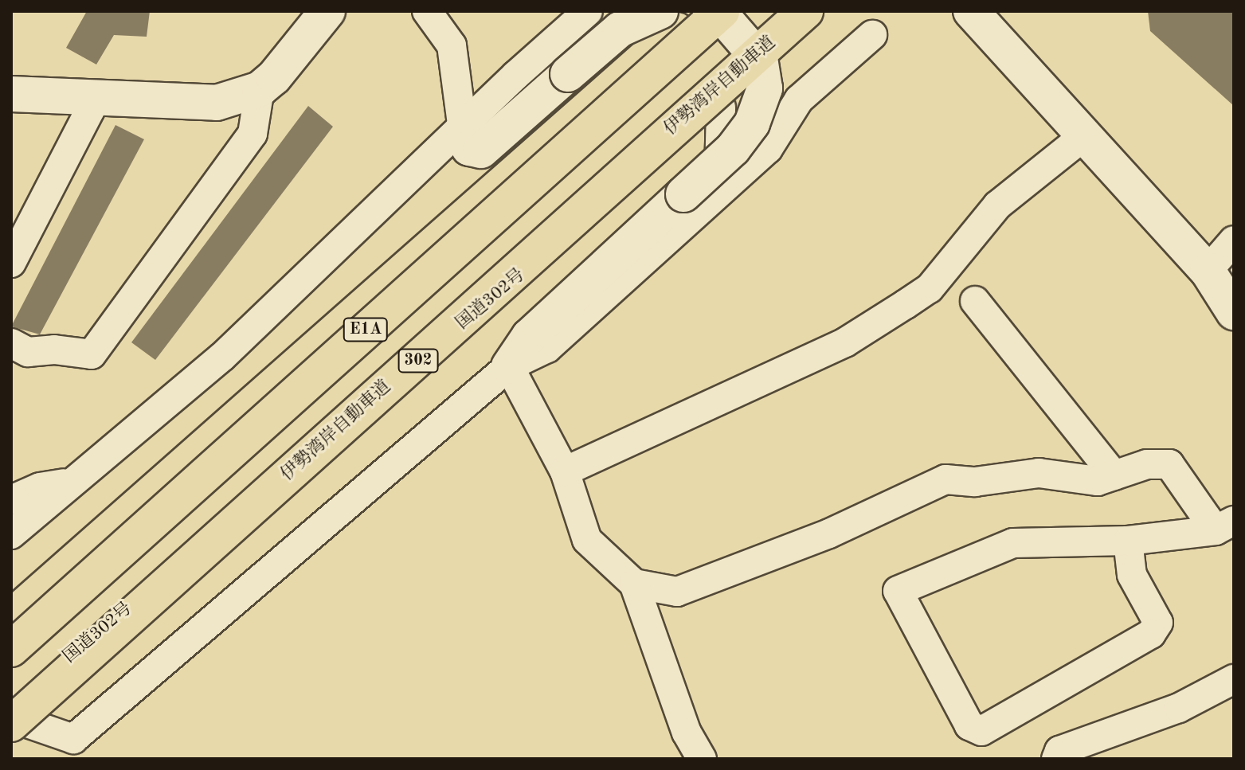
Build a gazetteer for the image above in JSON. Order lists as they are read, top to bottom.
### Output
{
  "streets": {
    "highway": [
      "伊勢湾岸自動車道",
      "国道302号",
      "E1A",
      "302"
    ]
  }
}
